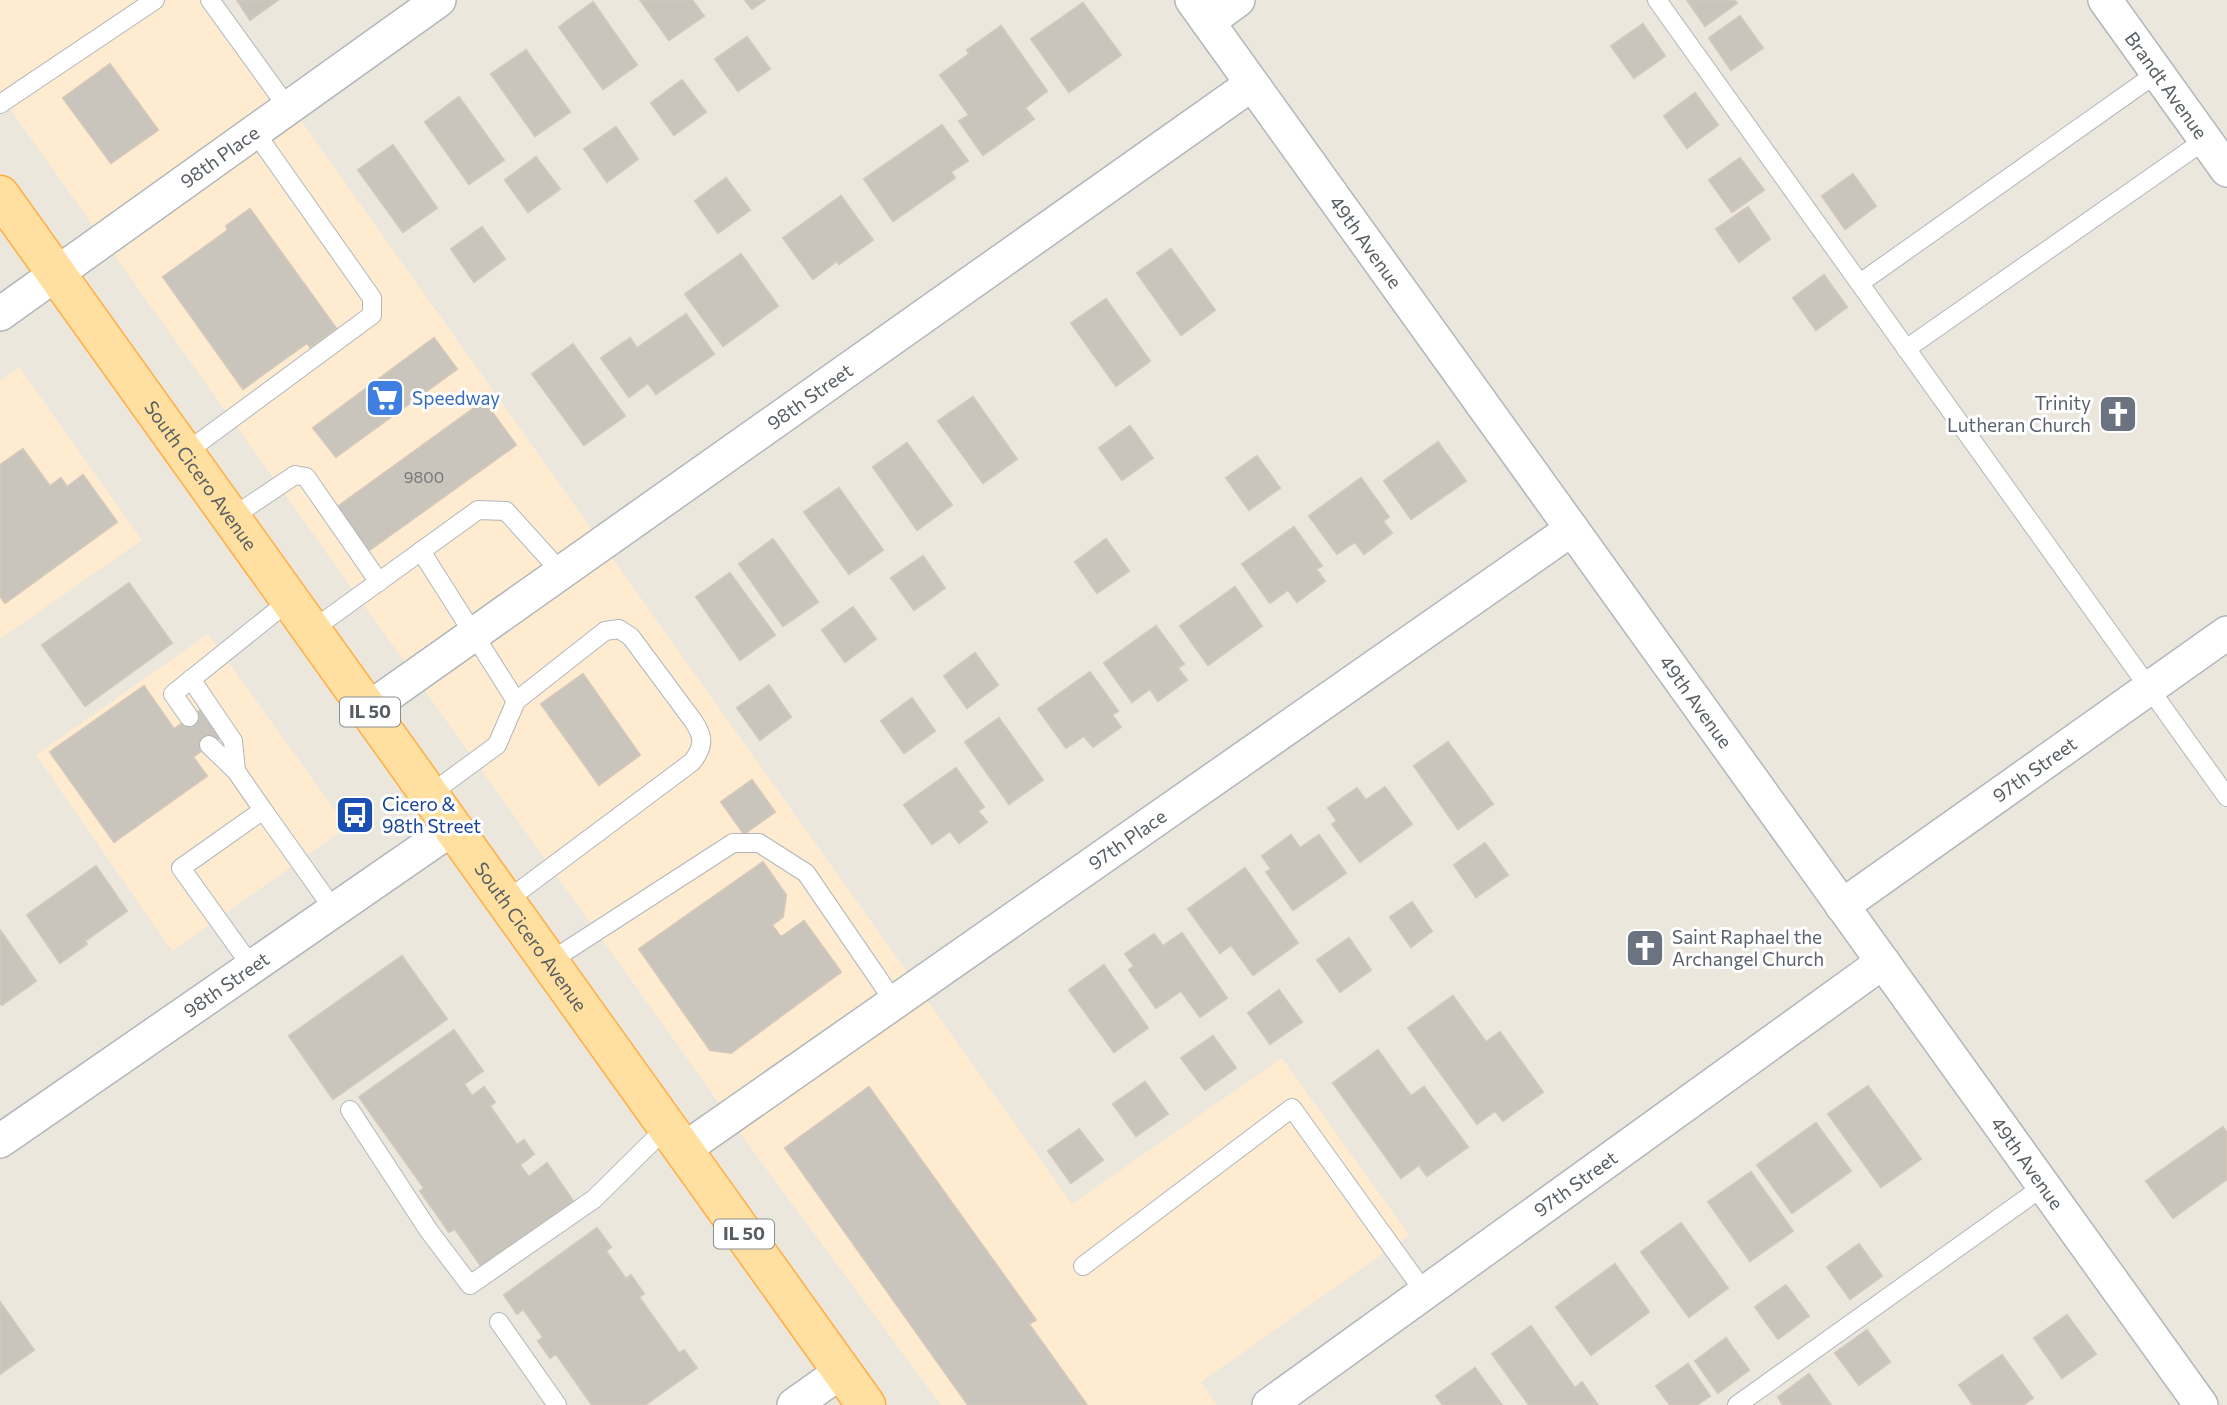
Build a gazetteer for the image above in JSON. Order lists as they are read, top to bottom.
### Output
{
  "streets": {
    "main road": ["South Cicero Avenue", "IL 50"],
    "street": [
      "Brandt Avenue",
      "98th Place",
      "49th Avenue",
      "98th Street",
      "97th Street",
      "97th Place"
    ]
  },
  "crossings": [
    ["98th Place", "South Cicero Avenue"],
    ["49th Avenue", "98th Street"],
    ["49th Avenue", "97th Street"],
    ["49th Avenue", "97th Place"],
    ["98th Street", "South Cicero Avenue"],
    ["South Cicero Avenue", "97th Place"]
  ],
  "places": {
    "supermarket": ["Speedway"],
    "church": ["Trinity Lutheran Church", "Saint Raphael the Archangel Church"],
    "bus stop": ["Cicero & 98th Street"]
  },
  "house_numbers": ["9800"]
}
